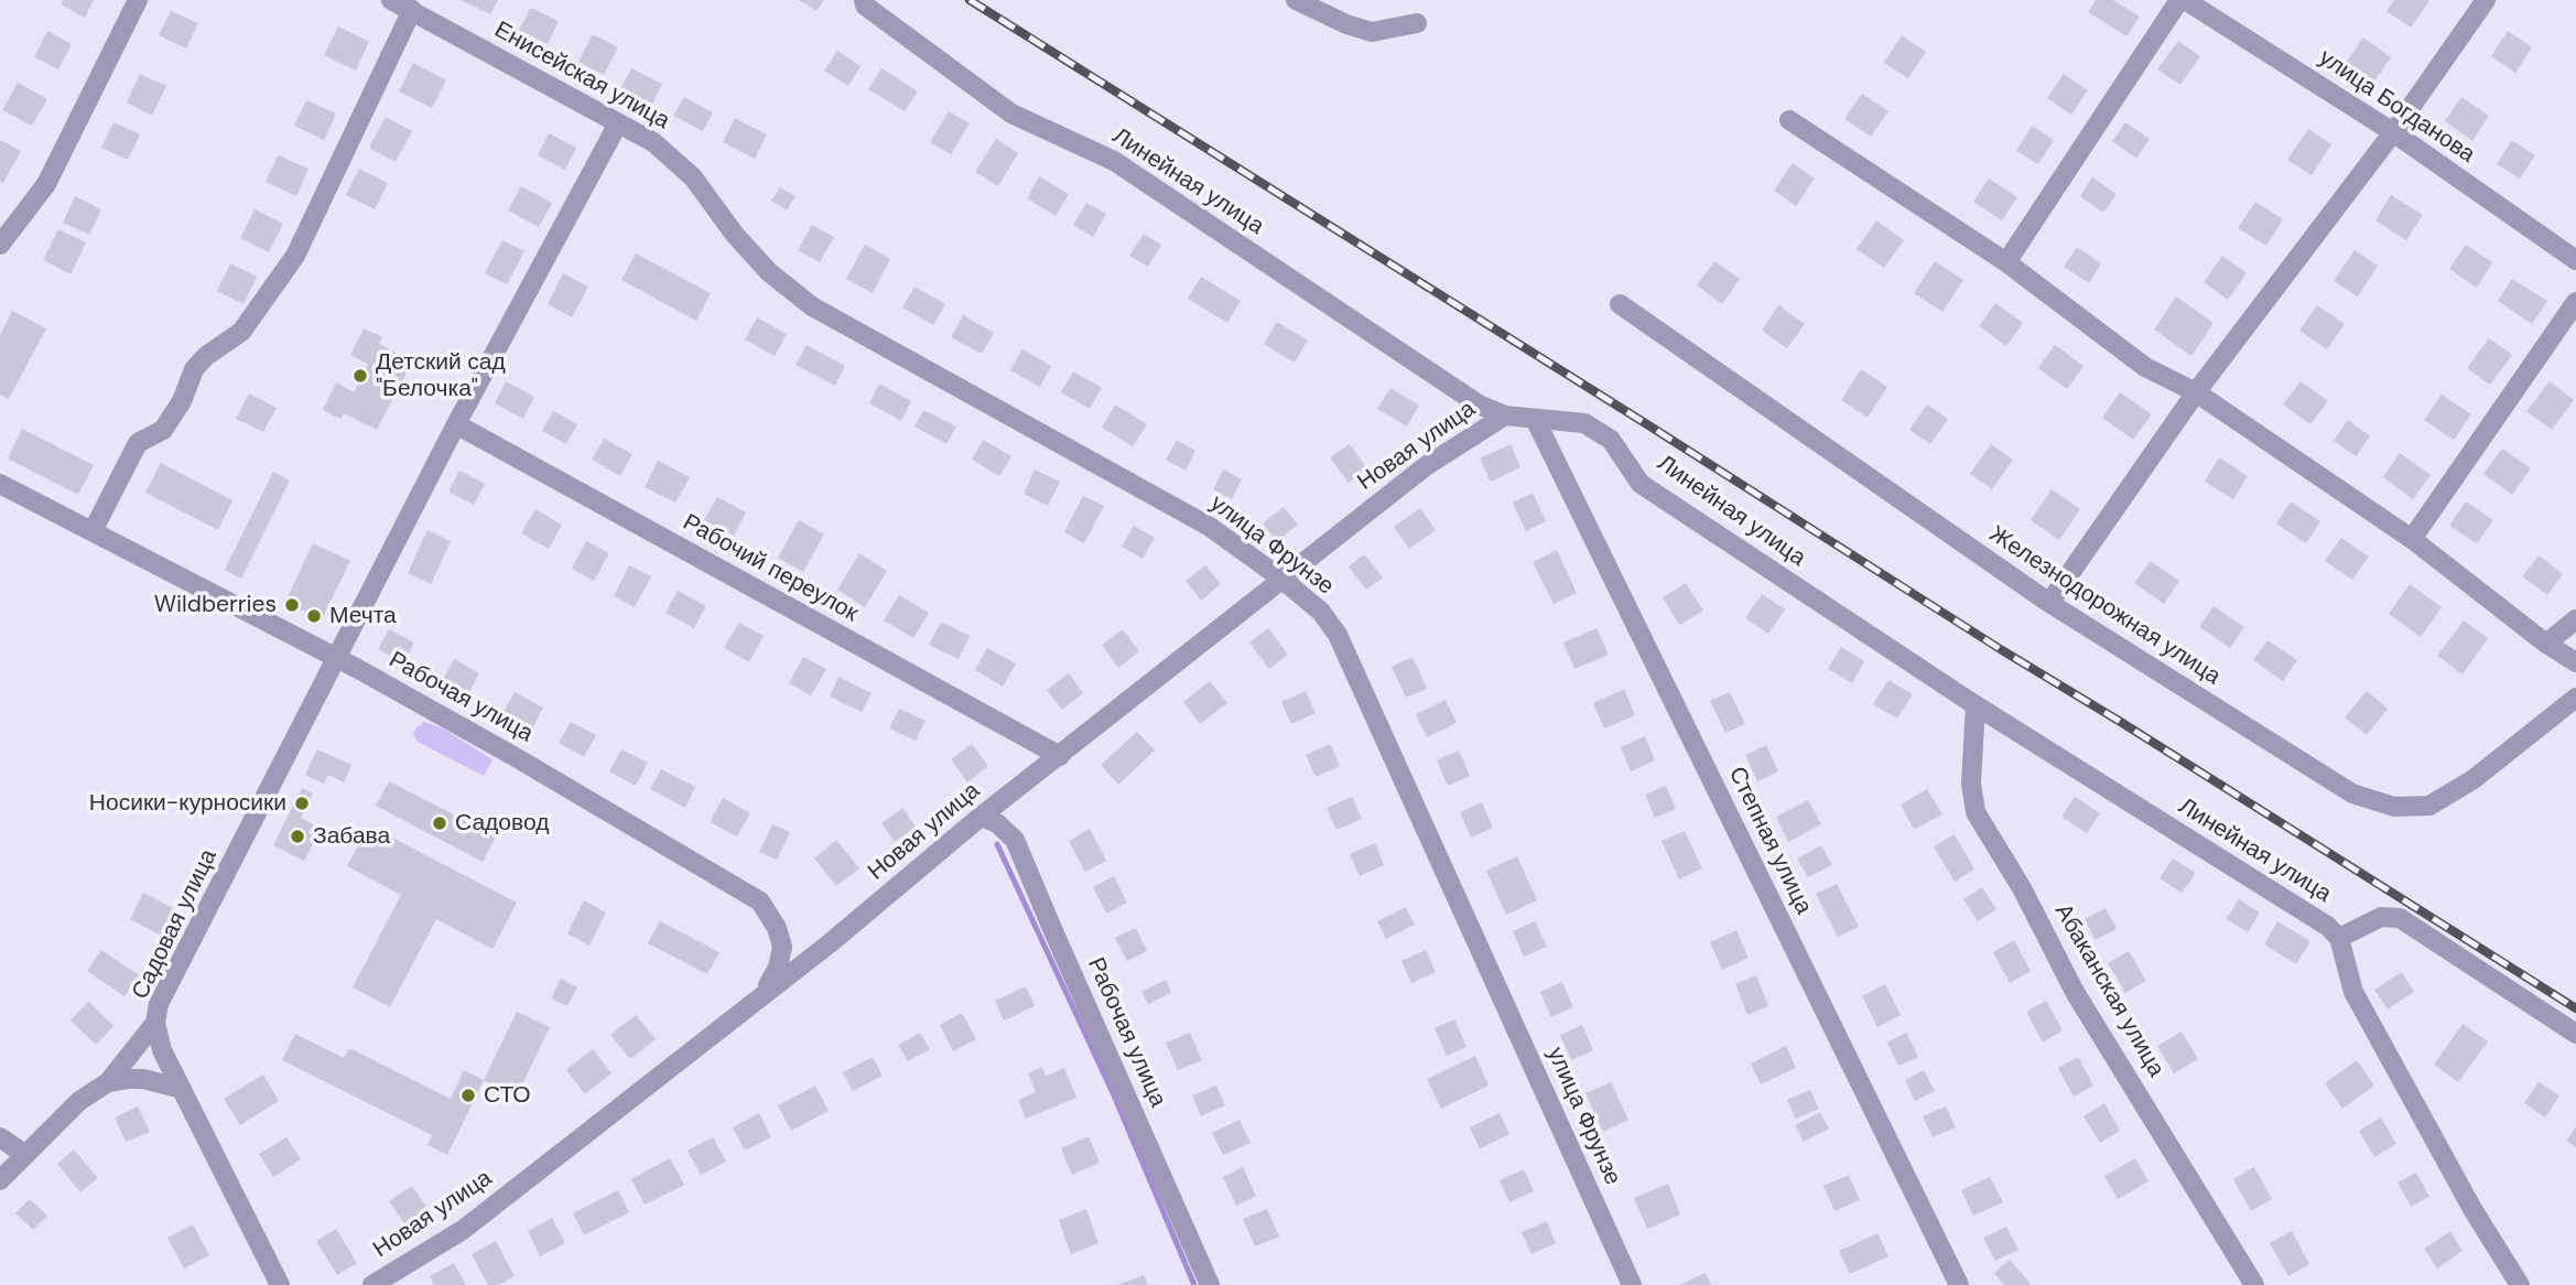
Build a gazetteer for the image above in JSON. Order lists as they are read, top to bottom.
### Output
{
  "streets": {
    "street": [
      "Енисейская улица",
      "улица Богданова",
      "Линейная улица",
      "Новая улица",
      "улица Фрунзе",
      "Рабочий переулок",
      "Железнодорожная улица",
      "Рабочая улица",
      "Степная улица",
      "Садовая улица",
      "Абаканская улица"
    ]
  },
  "crossings": [
    ["Енисейская улица", "улица Фрунзе"],
    ["Енисейская улица", "Садовая улица"],
    ["Линейная улица", "Новая улица"],
    ["Линейная улица", "Степная улица"],
    ["Линейная улица", "Абаканская улица"],
    ["Новая улица", "улица Фрунзе"],
    ["Новая улица", "Рабочий переулок"],
    ["Новая улица", "Рабочая улица"],
    ["Рабочий переулок", "Садовая улица"],
    ["Рабочая улица", "Садовая улица"]
  ],
  "places": [
    "Детский сад \"Белочка\"",
    "Wildberries",
    "Мечта",
    "Носики-курносики",
    "Садовод",
    "Забава",
    "СТО"
  ]
}
